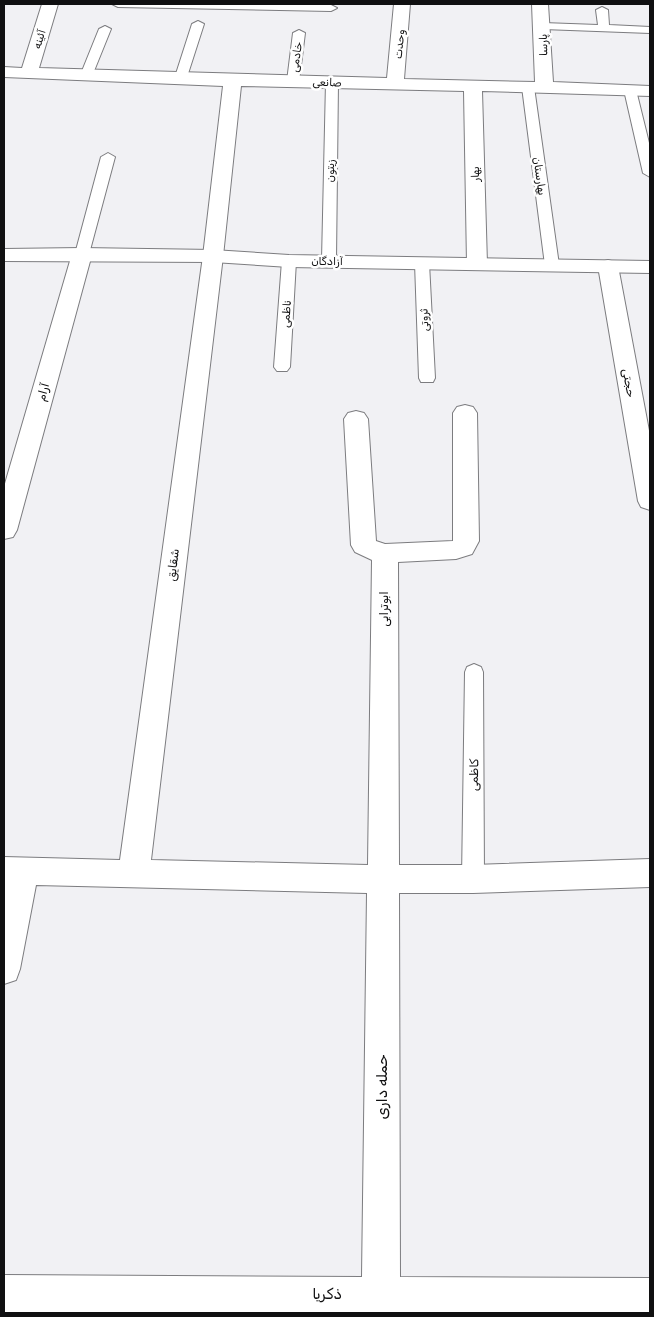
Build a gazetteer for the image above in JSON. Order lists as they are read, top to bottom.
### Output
{
  "streets": {
    "street": [
      "آئینه",
      "وحدت",
      "پارسا",
      "صانعی",
      "بهار",
      "آزادگان",
      "حجتی",
      "آرام",
      "شقایق",
      "ابوترابی",
      "حمله داری",
      "ذکریا"
    ],
    "lane": [
      "خادمی",
      "زیتون",
      "بهارستان",
      "ناظمی",
      "ثروتی",
      "کاظمی"
    ]
  },
  "crossings": [
    ["آئینه", "صانعی"],
    ["وحدت", "صانعی"],
    ["پارسا", "صانعی"],
    ["پارسا", "بهارستان"],
    ["خادمی", "صانعی"],
    ["صانعی", "زیتون"],
    ["صانعی", "بهار"],
    ["صانعی", "بهارستان"],
    ["صانعی", "شقایق"],
    ["زیتون", "آزادگان"],
    ["بهار", "آزادگان"],
    ["بهارستان", "آزادگان"],
    ["آزادگان", "ناظمی"],
    ["آزادگان", "ثروتی"],
    ["آزادگان", "حجتی"],
    ["آزادگان", "آرام"],
    ["آزادگان", "شقایق"],
    ["ابوترابی", "حمله داری"],
    ["حمله داری", "ذکریا"]
  ]
}
